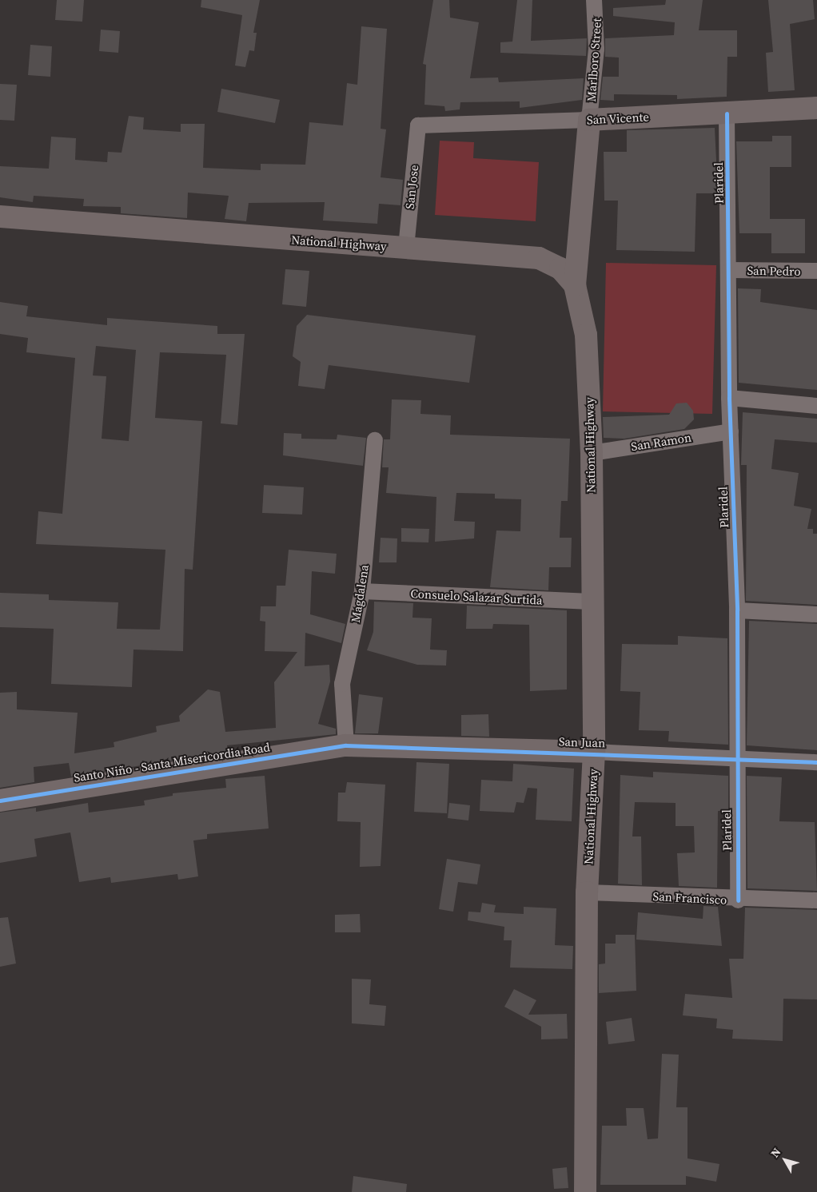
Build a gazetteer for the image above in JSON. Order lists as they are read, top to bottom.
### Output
{
  "streets": {
    "main road": [
      "San Vicente",
      "National Highway",
      "San Juan",
      "Santo Niño - Santa Misericordia Road"
    ],
    "street": [
      "Marlboro Street",
      "Plaridel",
      "San Jose",
      "San Pedro",
      "San Ramon",
      "Magdalena",
      "Consuelo Salazar Surtida",
      "San Francisco"
    ]
  },
  "crossings": [
    ["Marlboro Street", "San Vicente"],
    ["San Vicente", "Plaridel"],
    ["San Vicente", "San Jose"],
    ["Plaridel", "San Pedro"],
    ["Plaridel", "San Ramon"],
    ["Plaridel", "San Juan"],
    ["Plaridel", "San Francisco"],
    ["San Jose", "National Highway"],
    ["National Highway", "San Ramon"],
    ["National Highway", "Consuelo Salazar Surtida"],
    ["National Highway", "San Juan"],
    ["National Highway", "San Francisco"],
    ["Magdalena", "Consuelo Salazar Surtida"],
    ["Magdalena", "San Juan"],
    ["Magdalena", "Santo Niño - Santa Misericordia Road"],
    ["San Juan", "Santo Niño - Santa Misericordia Road"]
  ],
  "north": "top left"
}
